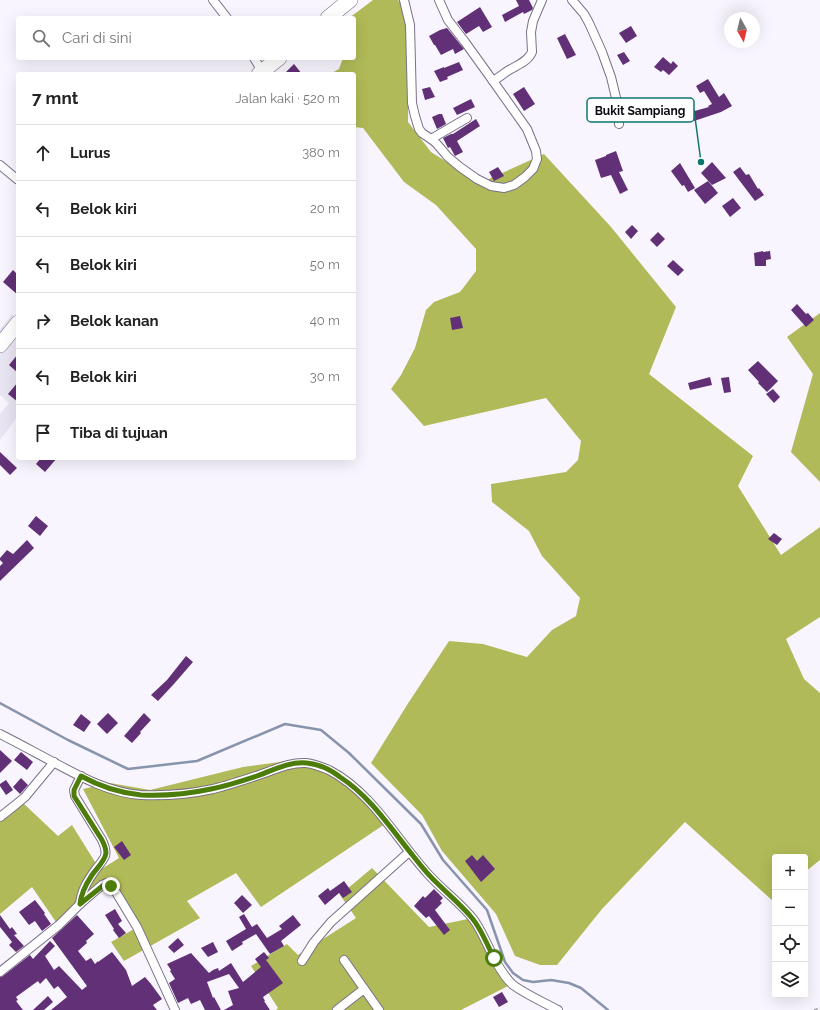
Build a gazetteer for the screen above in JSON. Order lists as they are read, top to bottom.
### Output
{
  "places": ["Bukit Sampiang"],
  "north": "bottom",
  "page": {
    "search": "Cari di sini",
    "heading": ["7 mnt", "Jalan kaki · 520 m"],
    "list": [
      ["Lurus", "380 m"],
      ["Belok kiri", "20 m"],
      ["Belok kiri", "50 m"],
      ["Belok kanan", "40 m"],
      ["Belok kiri", "30 m"],
      "Tiba di tujuan"
    ],
    "map_buttons": ["+", "−"]
  }
}
